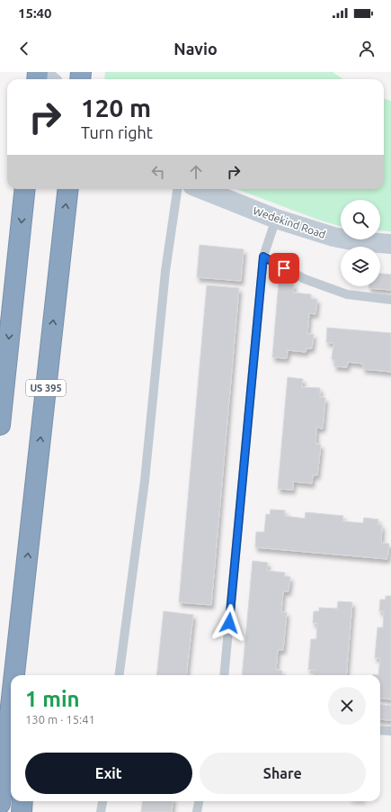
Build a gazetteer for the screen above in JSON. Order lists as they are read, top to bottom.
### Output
{
  "streets": {
    "highway": ["US 395"],
    "street": ["Wedekind Road"]
  },
  "page": {
    "status": "15:40",
    "header": "Navio",
    "turn": ["120 m", "Turn right"],
    "heading": ["1 min", "130 m · 15:41"],
    "buttons": ["Exit", "Share"]
  }
}
